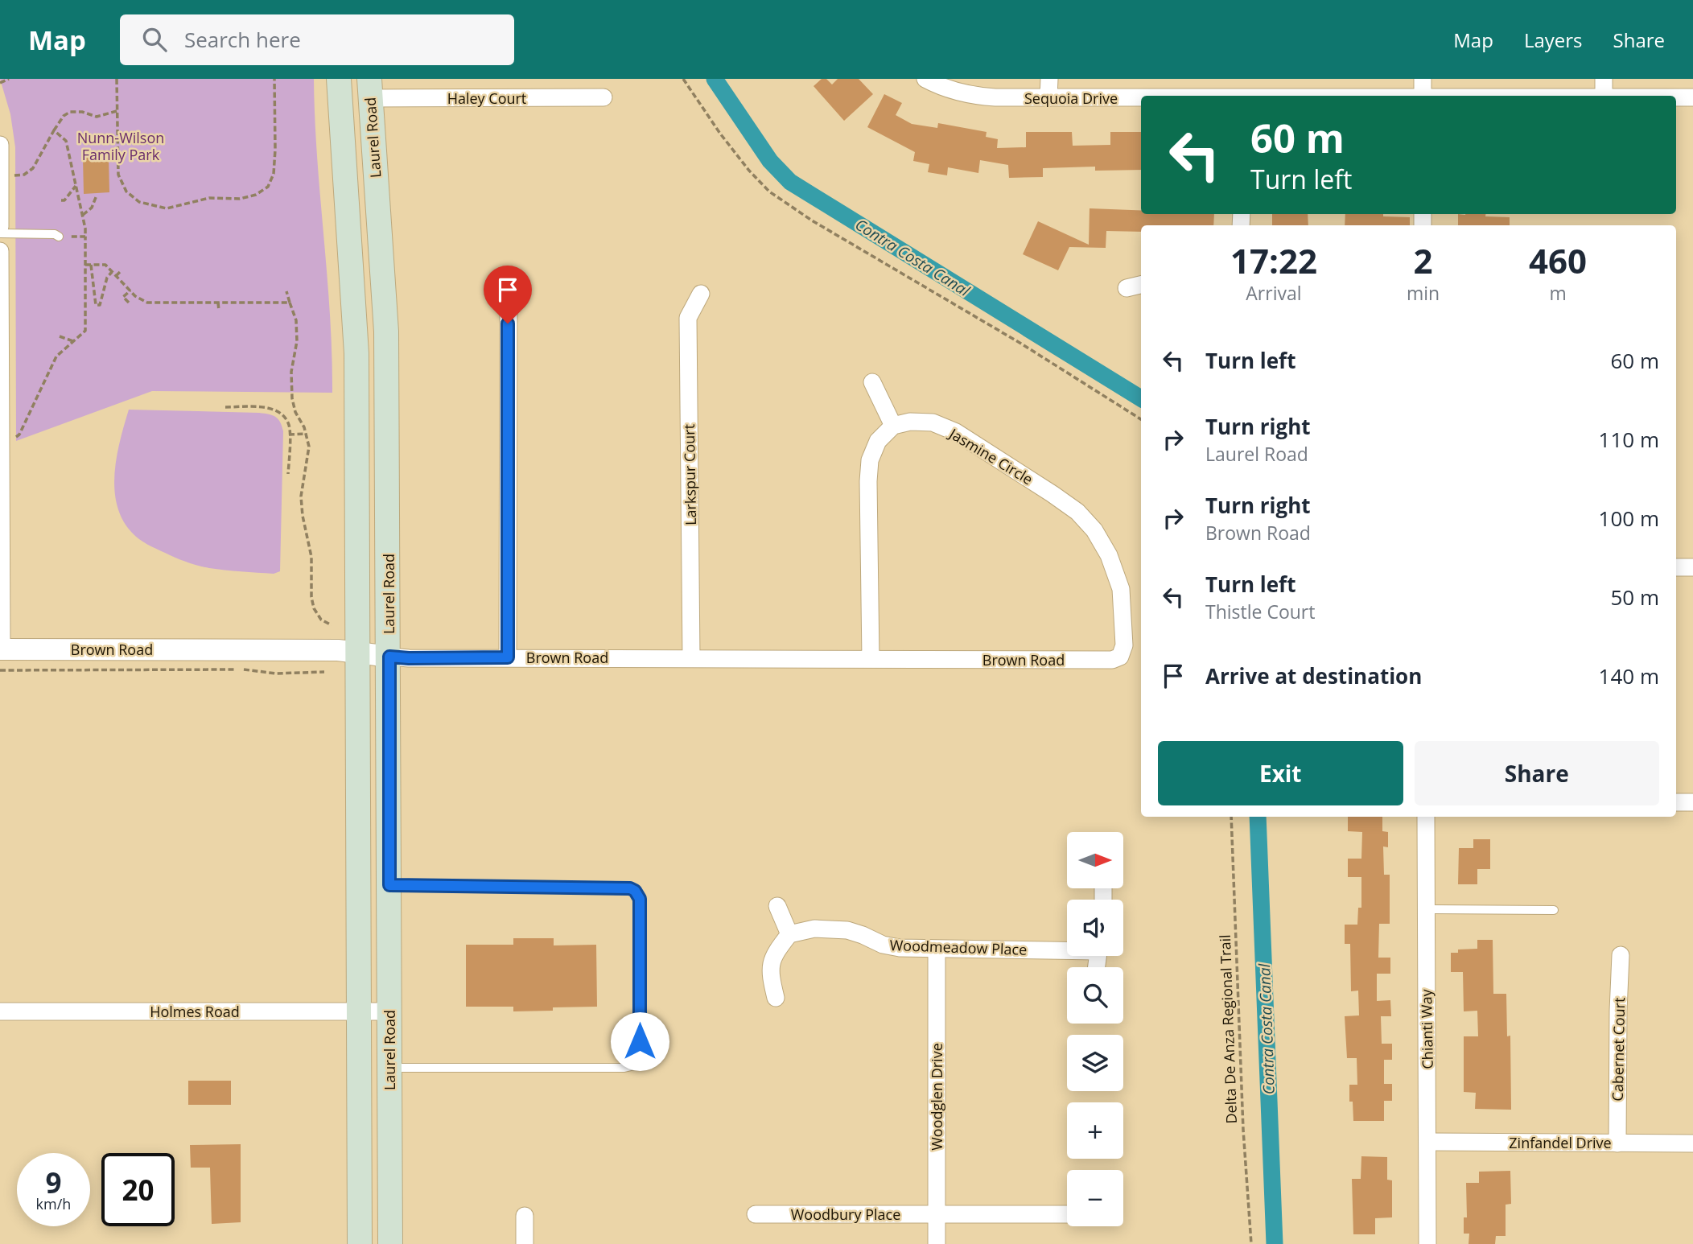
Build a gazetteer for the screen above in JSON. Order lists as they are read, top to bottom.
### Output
{
  "streets": {
    "main road": ["Laurel Road"],
    "street": [
      "Haley Court",
      "Sequoia Drive",
      "Jasmine Circle",
      "Larkspur Court",
      "Brown Road",
      "Woodmeadow Place",
      "Holmes Road",
      "Chianti Way",
      "Cabernet Court",
      "Woodglen Drive",
      "Zinfandel Drive",
      "Woodbury Place"
    ],
    "path": ["Delta De Anza Regional Trail"]
  },
  "crossings": [
    ["Haley Court", "Laurel Road"],
    ["Laurel Road", "Brown Road"],
    ["Laurel Road", "Holmes Road"],
    ["Jasmine Circle", "Brown Road"],
    ["Larkspur Court", "Brown Road"],
    ["Woodmeadow Place", "Woodglen Drive"],
    ["Chianti Way", "Zinfandel Drive"],
    ["Cabernet Court", "Zinfandel Drive"],
    ["Woodglen Drive", "Woodbury Place"]
  ],
  "water": ["Contra Costa Canal"],
  "parks": ["Nunn-Wilson Family Park"],
  "north": "right",
  "page": {
    "header": "Map",
    "search": "Search here",
    "nav": ["Map", "Layers", "Share"],
    "turn": ["60 m", "Turn left"],
    "eta": [
      "17:22",
      "Arrival",
      "2",
      "min",
      "460",
      "m"
    ],
    "list": [
      {
        "name": "Turn left",
        "value": "60 m"
      },
      {
        "name": "Turn right",
        "note": "Laurel Road",
        "value": "110 m"
      },
      {
        "name": "Turn right",
        "note": "Brown Road",
        "value": "100 m"
      },
      {
        "name": "Turn left",
        "note": "Thistle Court",
        "value": "50 m"
      },
      {
        "name": "Arrive at destination",
        "value": "140 m"
      }
    ],
    "buttons": ["Exit", "Share"],
    "map_buttons": ["+", "−"],
    "speed": "9 km/h",
    "limit": "20"
  }
}
